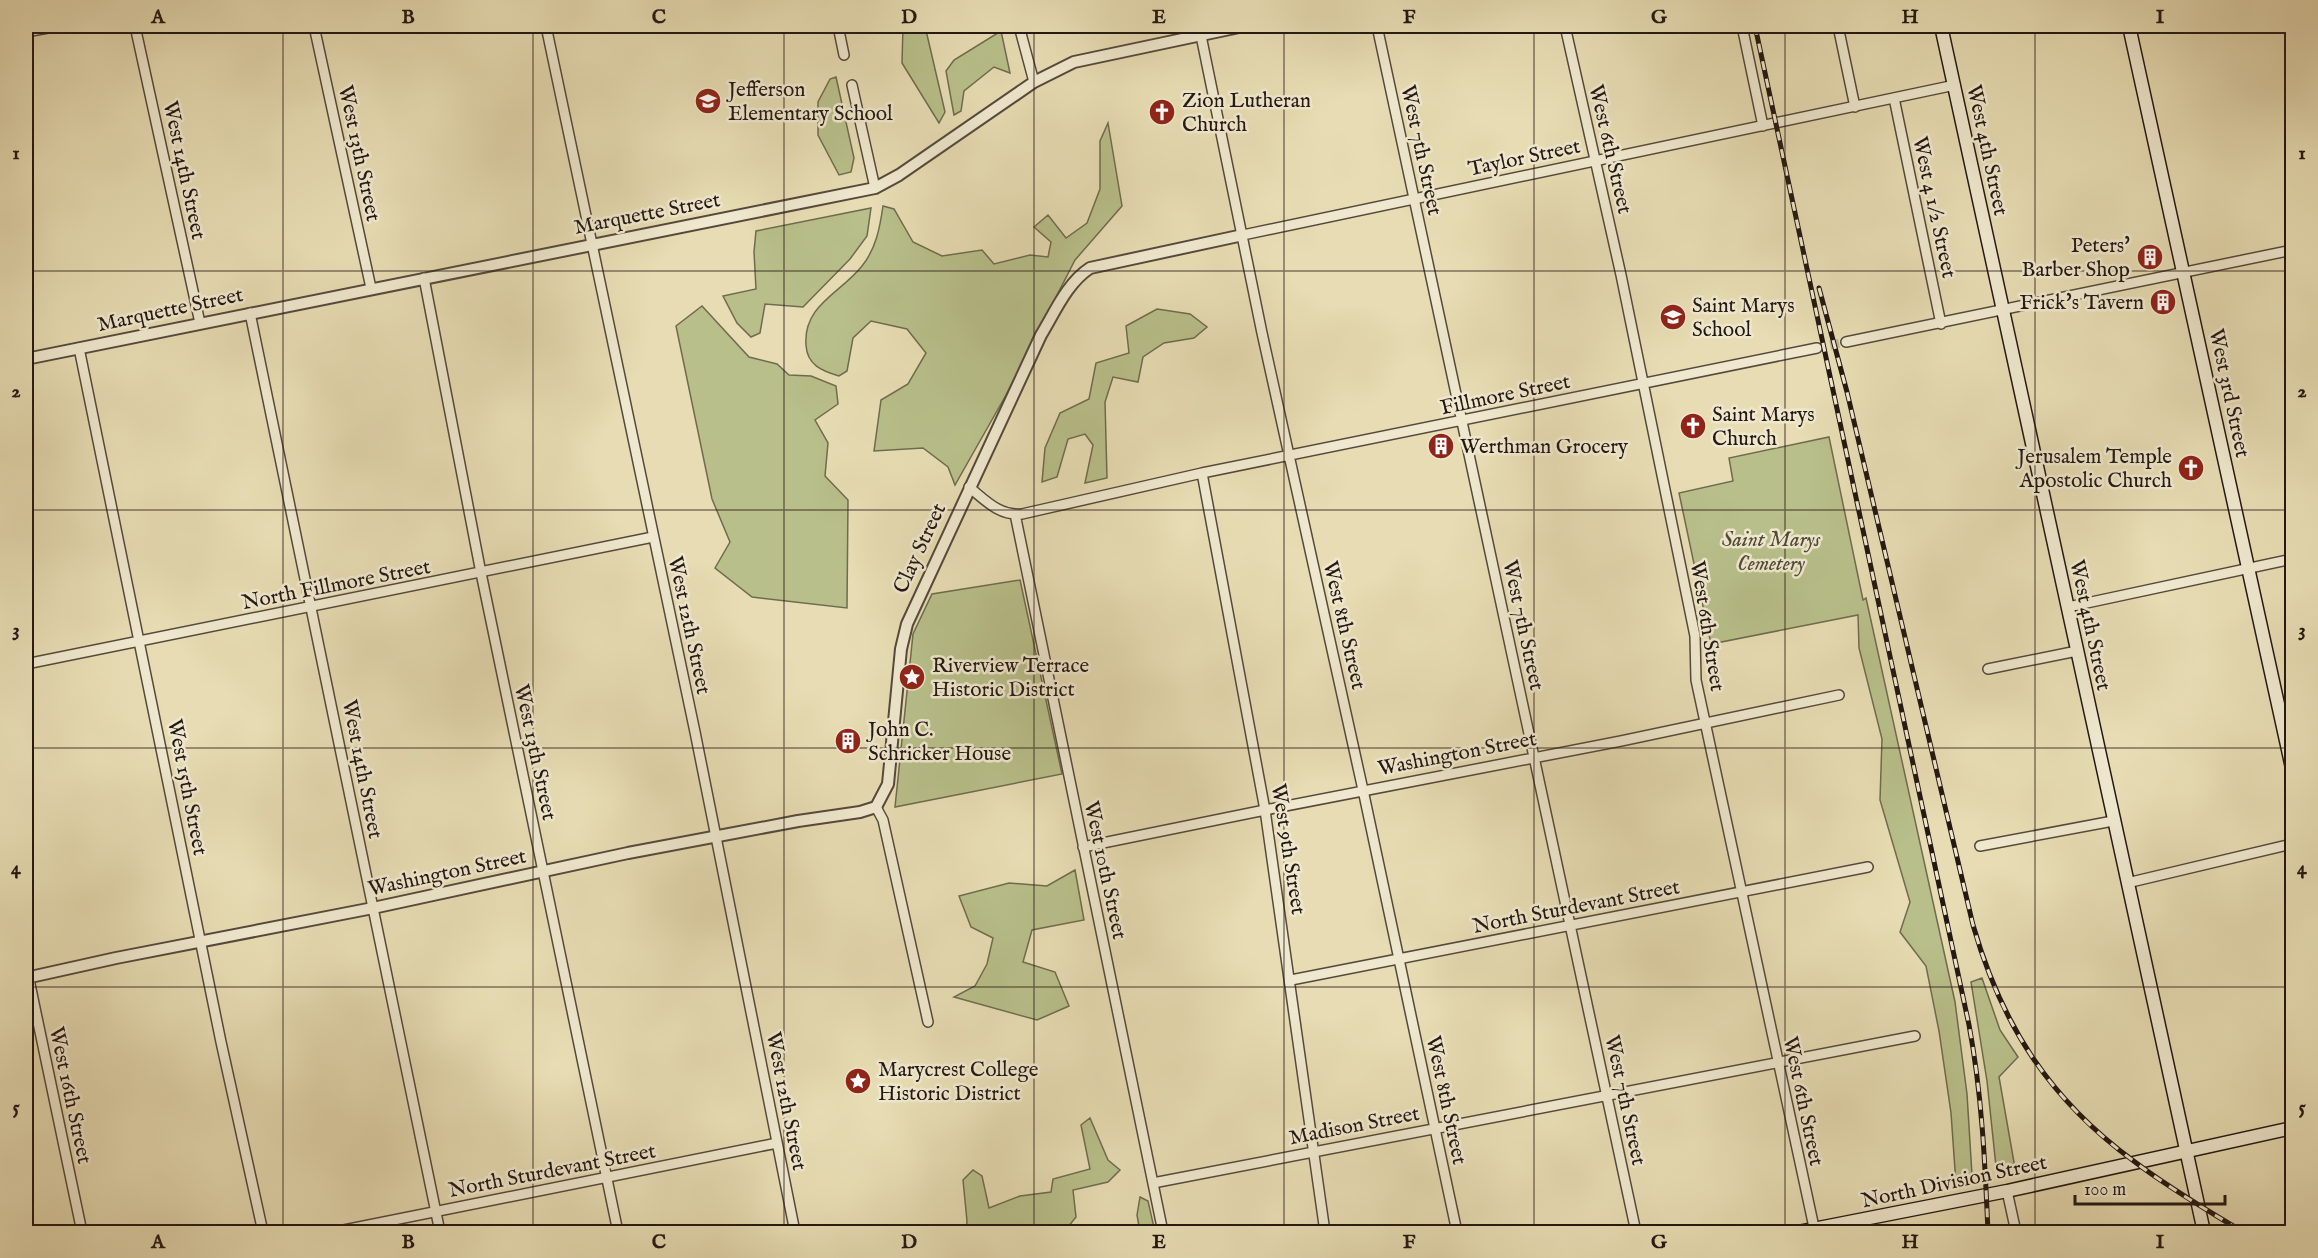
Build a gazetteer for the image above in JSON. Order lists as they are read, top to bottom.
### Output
{
  "streets": {
    "main road": ["West 4th Street", "West 3rd Street", "North Division Street"],
    "street": [
      "West 6th Street",
      "West 7th Street",
      "West 13th Street",
      "Taylor Street",
      "West 14th Street",
      "West 4 1/2 Street",
      "Marquette Street",
      "Fillmore Street",
      "Clay Street",
      "North Fillmore Street",
      "West 12th Street",
      "West 8th Street",
      "Washington Street",
      "West 15th Street",
      "West 9th Street",
      "West 10th Street",
      "North Sturdevant Street",
      "West 16th Street",
      "Madison Street"
    ]
  },
  "crossings": [
    ["West 6th Street", "Taylor Street"],
    ["West 6th Street", "Fillmore Street"],
    ["West 6th Street", "Washington Street"],
    ["West 6th Street", "North Sturdevant Street"],
    ["West 6th Street", "Madison Street"],
    ["West 6th Street", "North Division Street"],
    ["West 7th Street", "Taylor Street"],
    ["West 7th Street", "Fillmore Street"],
    ["West 7th Street", "Washington Street"],
    ["West 7th Street", "North Sturdevant Street"],
    ["West 7th Street", "Madison Street"],
    ["West 4th Street", "Taylor Street"],
    ["West 4th Street", "North Division Street"],
    ["West 13th Street", "Marquette Street"],
    ["West 13th Street", "North Fillmore Street"],
    ["West 13th Street", "Washington Street"],
    ["West 13th Street", "North Sturdevant Street"],
    ["Taylor Street", "West 4 1/2 Street"],
    ["Taylor Street", "Clay Street"],
    ["Taylor Street", "West 8th Street"],
    ["West 14th Street", "Marquette Street"],
    ["West 14th Street", "North Fillmore Street"],
    ["West 14th Street", "Washington Street"],
    ["West 14th Street", "North Sturdevant Street"],
    ["Marquette Street", "West 12th Street"],
    ["Marquette Street", "West 8th Street"],
    ["Marquette Street", "West 15th Street"],
    ["Fillmore Street", "West 8th Street"],
    ["Fillmore Street", "West 9th Street"],
    ["Clay Street", "West 8th Street"],
    ["Clay Street", "Washington Street"],
    ["North Fillmore Street", "West 12th Street"],
    ["North Fillmore Street", "West 15th Street"],
    ["West 12th Street", "Washington Street"],
    ["West 12th Street", "North Sturdevant Street"],
    ["West 8th Street", "Washington Street"],
    ["West 8th Street", "North Sturdevant Street"],
    ["West 8th Street", "Madison Street"],
    ["Washington Street", "West 15th Street"],
    ["Washington Street", "West 9th Street"],
    ["Washington Street", "West 10th Street"],
    ["Washington Street", "West 16th Street"],
    ["West 9th Street", "North Sturdevant Street"],
    ["West 9th Street", "Madison Street"],
    ["West 10th Street", "Madison Street"]
  ],
  "parks": ["Saint Marys Cemetery"],
  "places": {
    "school or university": ["Jefferson Elementary School", "Saint Marys School"],
    "church": ["Zion Lutheran Church", "Saint Marys Church", "Jerusalem Temple Apostolic Church"],
    "building": [
      "Peters' Barber Shop",
      "Frick's Tavern",
      "Werthman Grocery",
      "John C. Schricker House"
    ],
    "place": ["Riverview Terrace Historic District", "Marycrest College Historic District"]
  },
  "scale_bar": "100 m",
  "grid": {
    "columns": [
      "A",
      "B",
      "C",
      "D",
      "E",
      "F",
      "G",
      "H",
      "I"
    ],
    "rows": [
      "1",
      "2",
      "3",
      "4",
      "5"
    ]
  }
}
